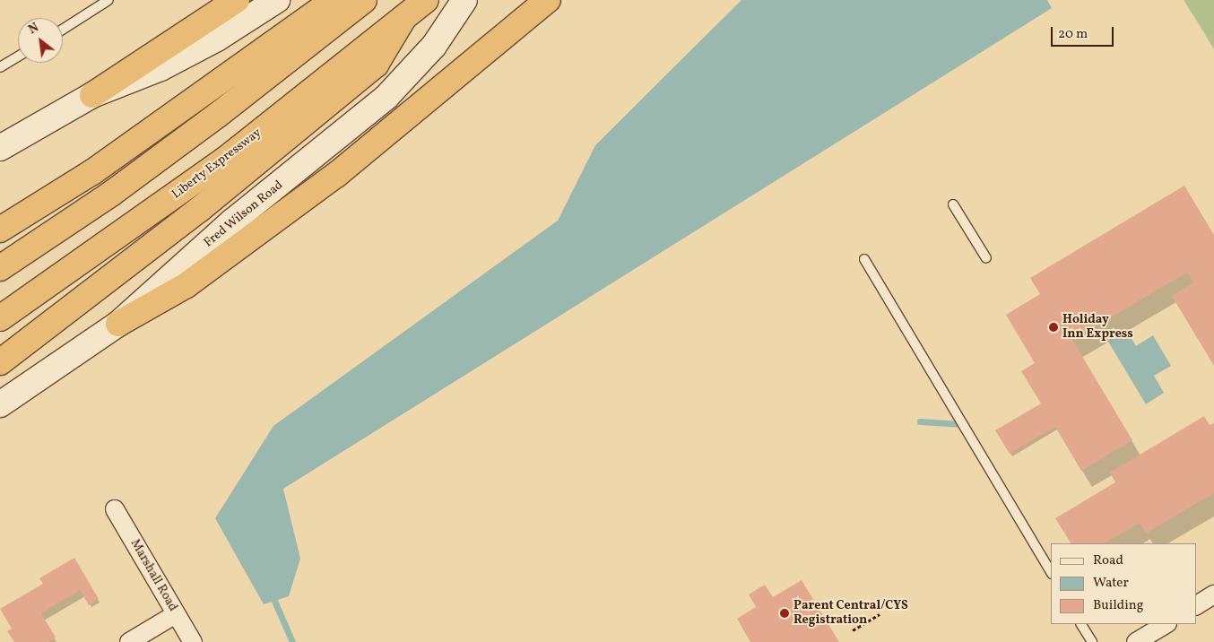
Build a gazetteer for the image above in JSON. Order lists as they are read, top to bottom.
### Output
{
  "streets": {
    "highway": ["Liberty Expressway"],
    "main road": ["Fred Wilson Road"],
    "street": ["Marshall Road"]
  },
  "places": ["Holiday Inn Express", "Parent Central/CYS Registration"],
  "legend": ["Road", "Water", "Building"],
  "scale_bar": "20 m",
  "north": "top left"
}
